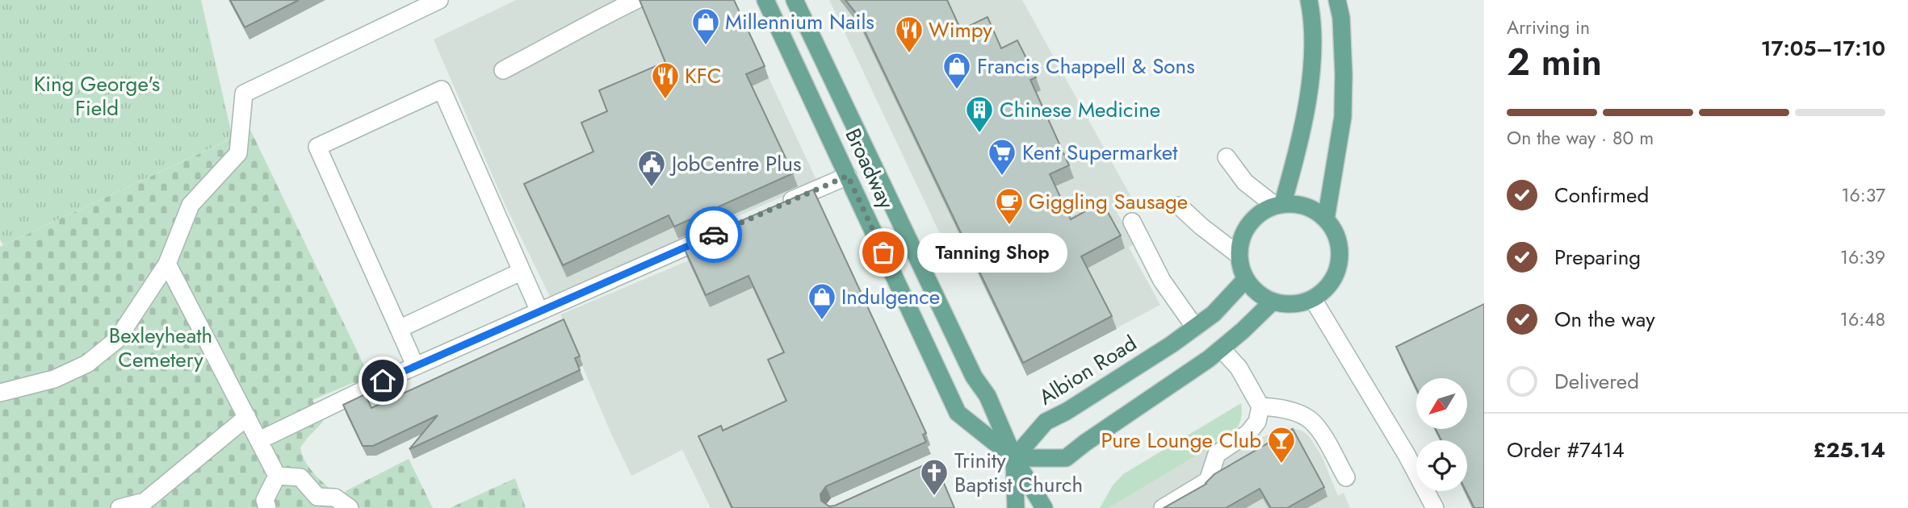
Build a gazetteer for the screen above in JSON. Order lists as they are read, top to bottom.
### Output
{
  "streets": {
    "main road": ["Broadway", "Albion Road"]
  },
  "crossings": [
    ["Broadway", "Albion Road"]
  ],
  "parks": ["King George's Field", "Bexleyheath Cemetery"],
  "places": {
    "shop": ["Millennium Nails", "Francis Chappell & Sons", "Indulgence"],
    "restaurant": ["Wimpy", "KFC"],
    "building": ["Chinese Medicine"],
    "supermarket": ["Kent Supermarket"],
    "public building": ["JobCentre Plus"],
    "cafe": ["Giggling Sausage"],
    "other": ["Tanning Shop"],
    "bar": ["Pure Lounge Club"],
    "church": ["Trinity Baptist Church"]
  },
  "north": "bottom left",
  "page": {
    "heading": ["2 min", "Arriving in", "17:05–17:10"],
    "panel": ["Order #7414", "£25.14"],
    "bar": "On the way · 80 m",
    "list": [
      ["Confirmed", "16:37"],
      ["Preparing", "16:39"],
      ["On the way", "16:48"],
      "Delivered"
    ],
    "bubble": "Tanning Shop"
  }
}
